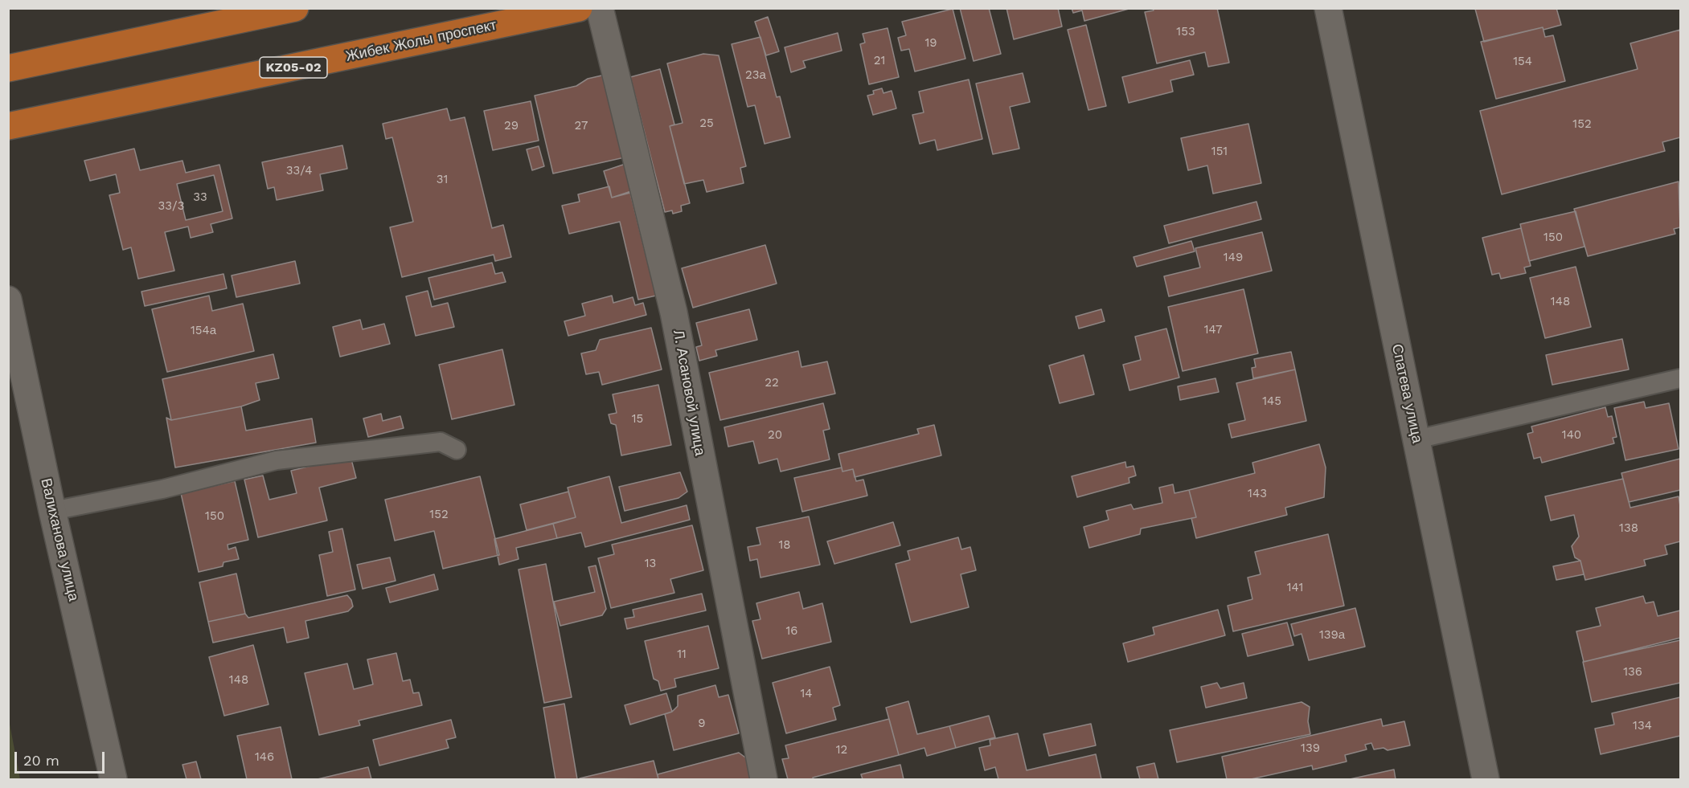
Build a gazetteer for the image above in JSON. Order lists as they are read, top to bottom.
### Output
{
  "streets": {
    "highway": ["Жибек Жолы проспект", "KZ05-02"],
    "street": ["Л. Асановой улица", "Спатева улица", "Валиханова улица"]
  },
  "house_numbers": [
    "153",
    "19",
    "21",
    "154",
    "23а",
    "25",
    "152",
    "29",
    "27",
    "151",
    "33/4",
    "31",
    "33",
    "33/3",
    "150",
    "149",
    "148",
    "147",
    "154а",
    "22",
    "145",
    "15",
    "20",
    "140",
    "143",
    "152",
    "150",
    "138",
    "18",
    "13",
    "141",
    "16",
    "139а",
    "11",
    "136",
    "148",
    "14",
    "9",
    "134",
    "139",
    "12",
    "146"
  ],
  "scale_bar": "20 m"
}
